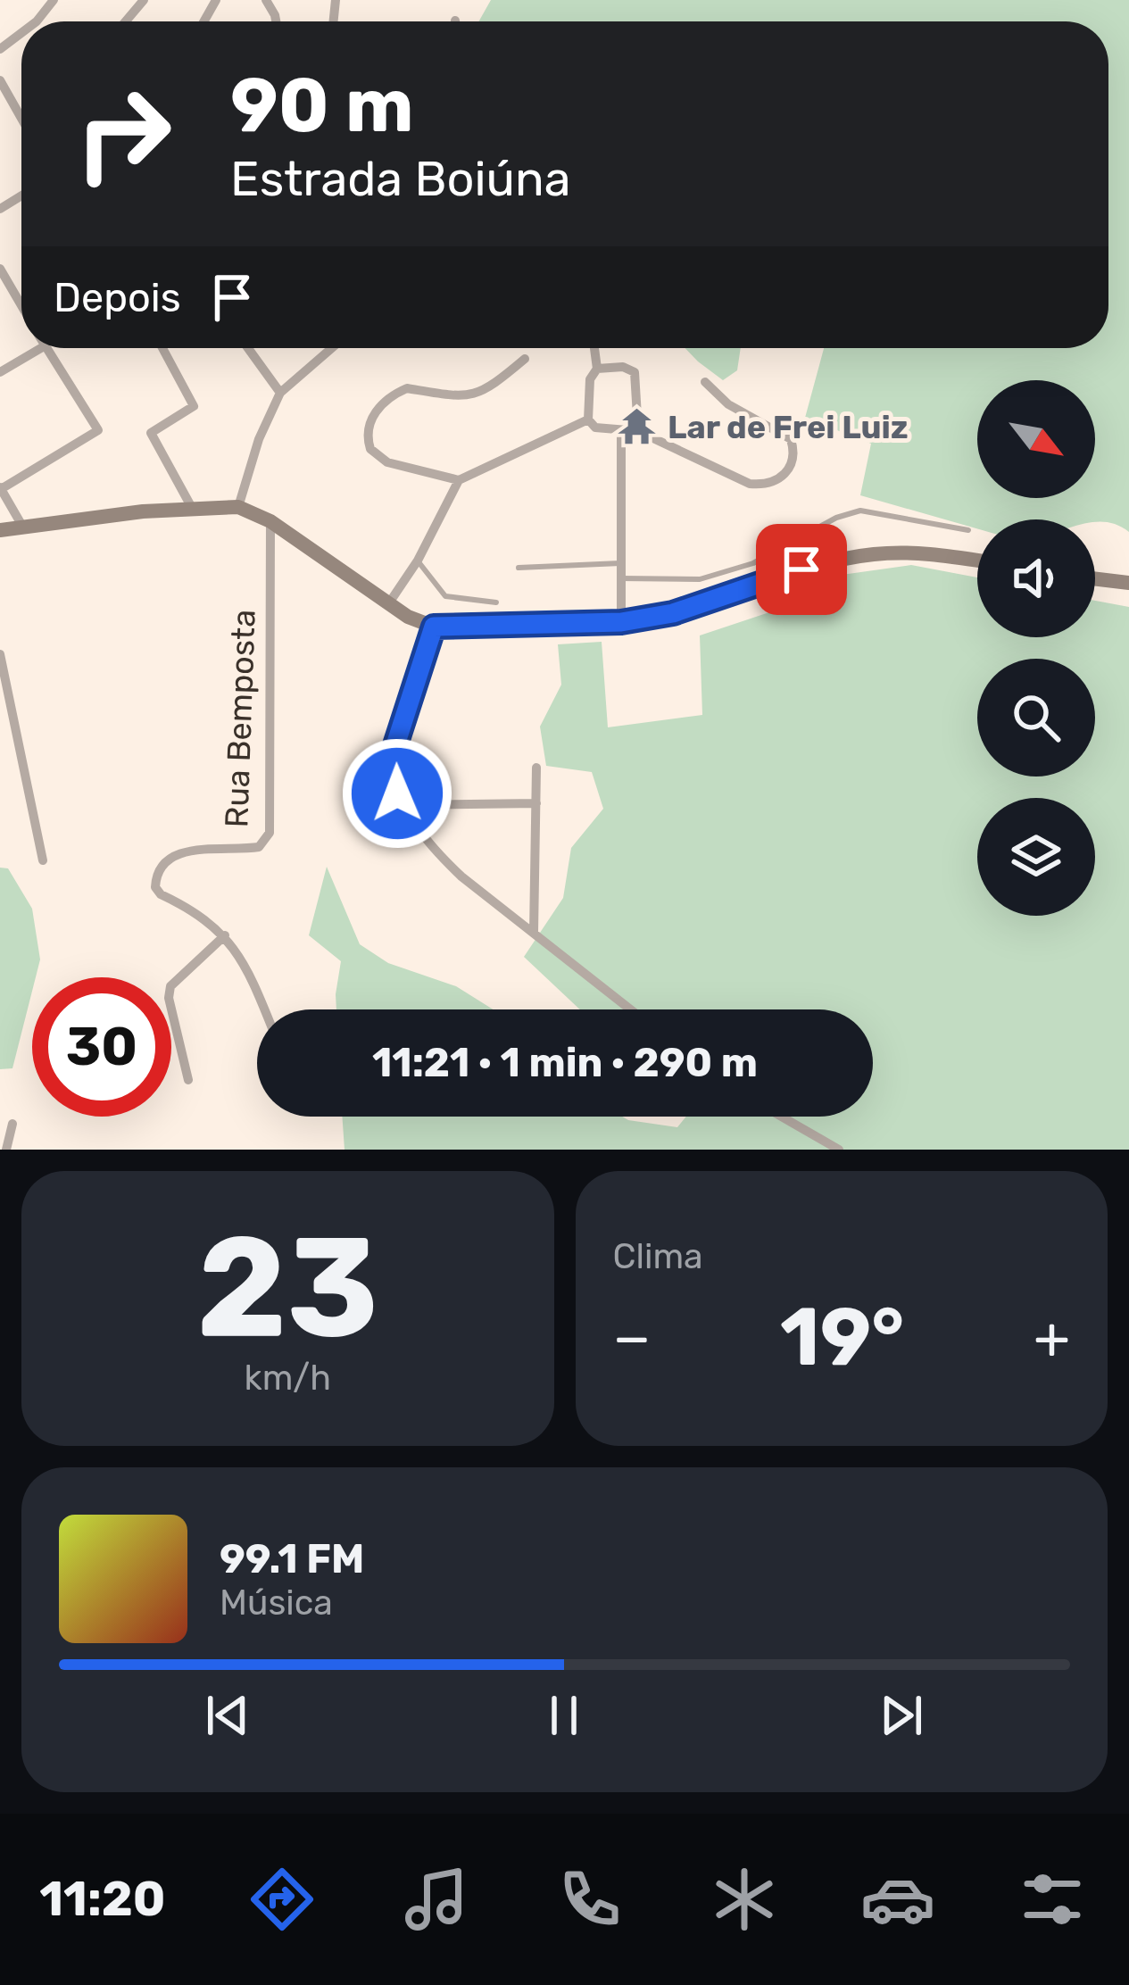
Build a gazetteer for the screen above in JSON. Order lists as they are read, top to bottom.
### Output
{
  "streets": {
    "street": ["Rua Bemposta"]
  },
  "places": {
    "temple": ["Lar de Frei Luiz"]
  },
  "north": "bottom right",
  "page": {
    "turn": ["90 m", "Estrada Boiúna"],
    "then": "Depois",
    "limit": "30",
    "trip": "11:21 · 1 min · 290 m",
    "tile": [
      ["23", "km/h"],
      "Clima"
    ],
    "heat": ["−", "19°", "+"],
    "song": ["99.1 FM", "Música"],
    "tabs": "11:20"
  }
}
